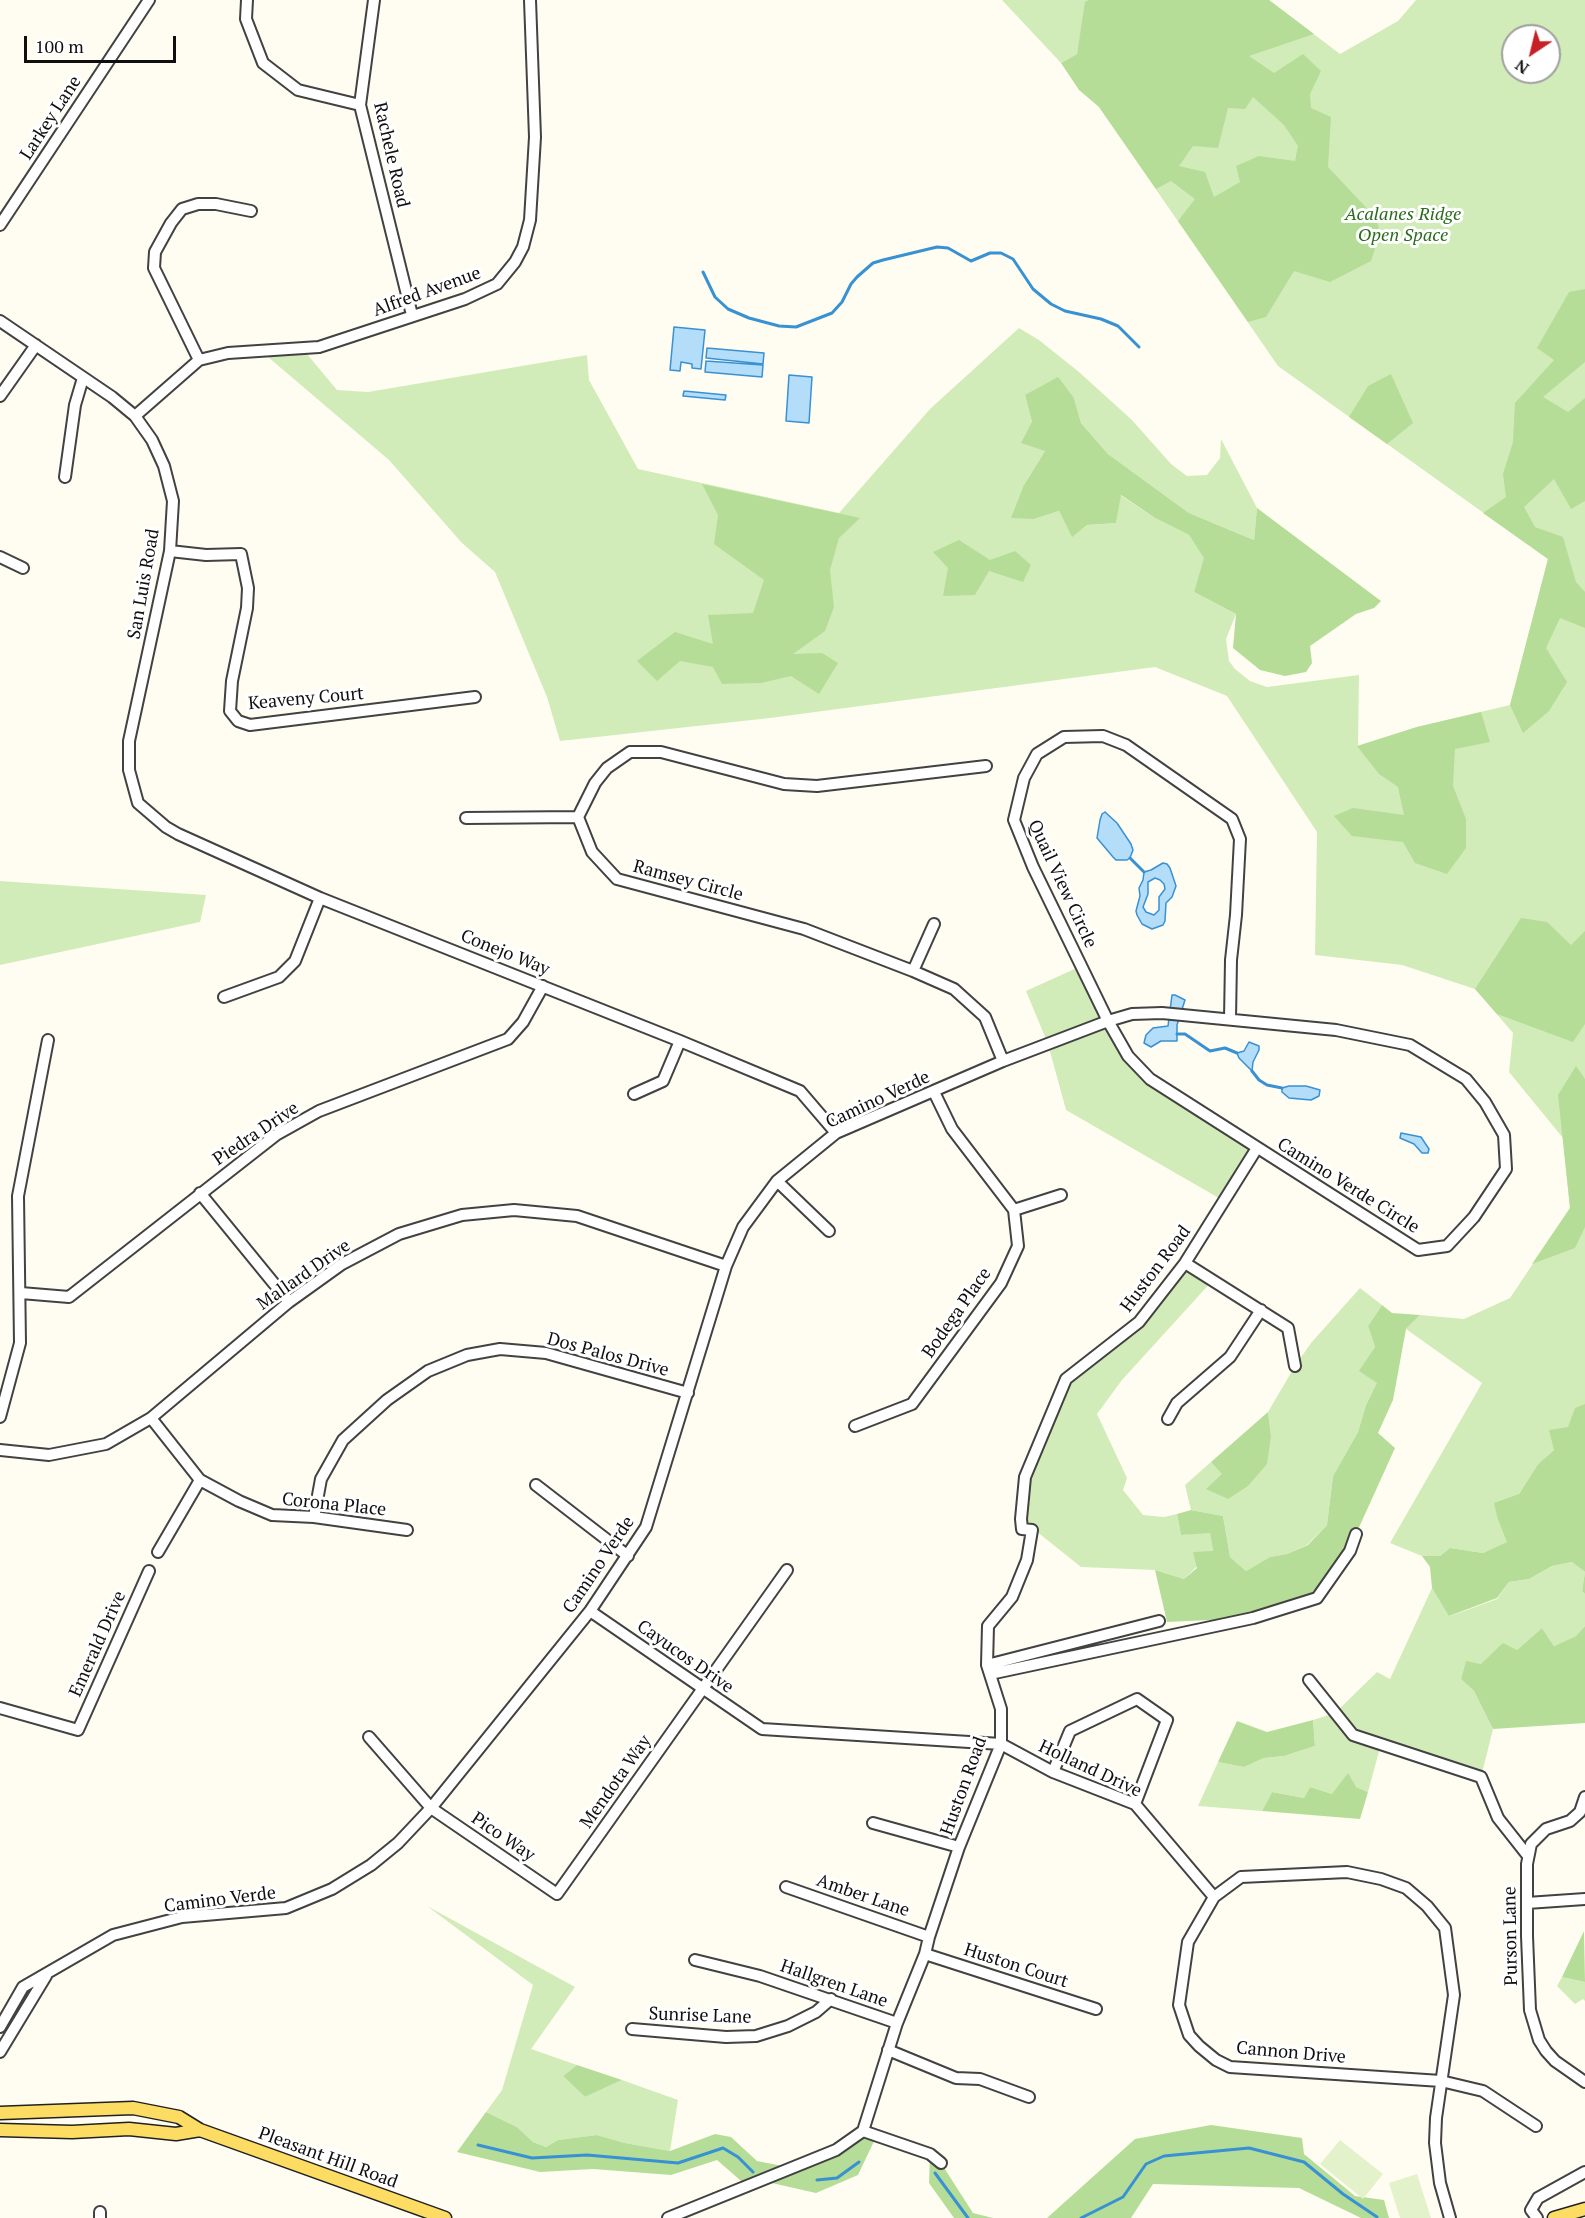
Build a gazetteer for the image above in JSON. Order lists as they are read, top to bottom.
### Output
{
  "streets": {
    "main road": ["Pleasant Hill Road"],
    "street": [
      "Larkey Lane",
      "Rachele Road",
      "Alfred Avenue",
      "San Luis Road",
      "Keaveny Court",
      "Ramsey Circle",
      "Quail View Circle",
      "Conejo Way",
      "Camino Verde",
      "Piedra Drive",
      "Camino Verde Circle",
      "Huston Road",
      "Mallard Drive",
      "Bodega Place",
      "Dos Palos Drive",
      "Corona Place",
      "Emerald Drive",
      "Cayucos Drive",
      "Holland Drive",
      "Mendota Way",
      "Pico Way",
      "Amber Lane",
      "Purson Lane",
      "Huston Court",
      "Hallgren Lane",
      "Sunrise Lane",
      "Cannon Drive"
    ]
  },
  "crossings": [
    ["Rachele Road", "Alfred Avenue"],
    ["Alfred Avenue", "San Luis Road"],
    ["San Luis Road", "Keaveny Court"],
    ["San Luis Road", "Conejo Way"],
    ["Ramsey Circle", "Camino Verde"],
    ["Quail View Circle", "Camino Verde"],
    ["Quail View Circle", "Camino Verde Circle"],
    ["Conejo Way", "Camino Verde"],
    ["Conejo Way", "Piedra Drive"],
    ["Camino Verde", "Camino Verde Circle"],
    ["Camino Verde", "Mallard Drive"],
    ["Camino Verde", "Dos Palos Drive"],
    ["Camino Verde", "Cayucos Drive"],
    ["Camino Verde", "Pico Way"],
    ["Camino Verde Circle", "Huston Road"],
    ["Huston Road", "Holland Drive"],
    ["Huston Road", "Amber Lane"],
    ["Huston Road", "Huston Court"],
    ["Huston Road", "Hallgren Lane"],
    ["Mallard Drive", "Corona Place"],
    ["Dos Palos Drive", "Corona Place"],
    ["Cayucos Drive", "Holland Drive"],
    ["Cayucos Drive", "Mendota Way"],
    ["Holland Drive", "Cannon Drive"],
    ["Mendota Way", "Pico Way"],
    ["Hallgren Lane", "Sunrise Lane"]
  ],
  "parks": ["Acalanes Ridge Open Space"],
  "scale_bar": "100 m",
  "north": "bottom left"
}
